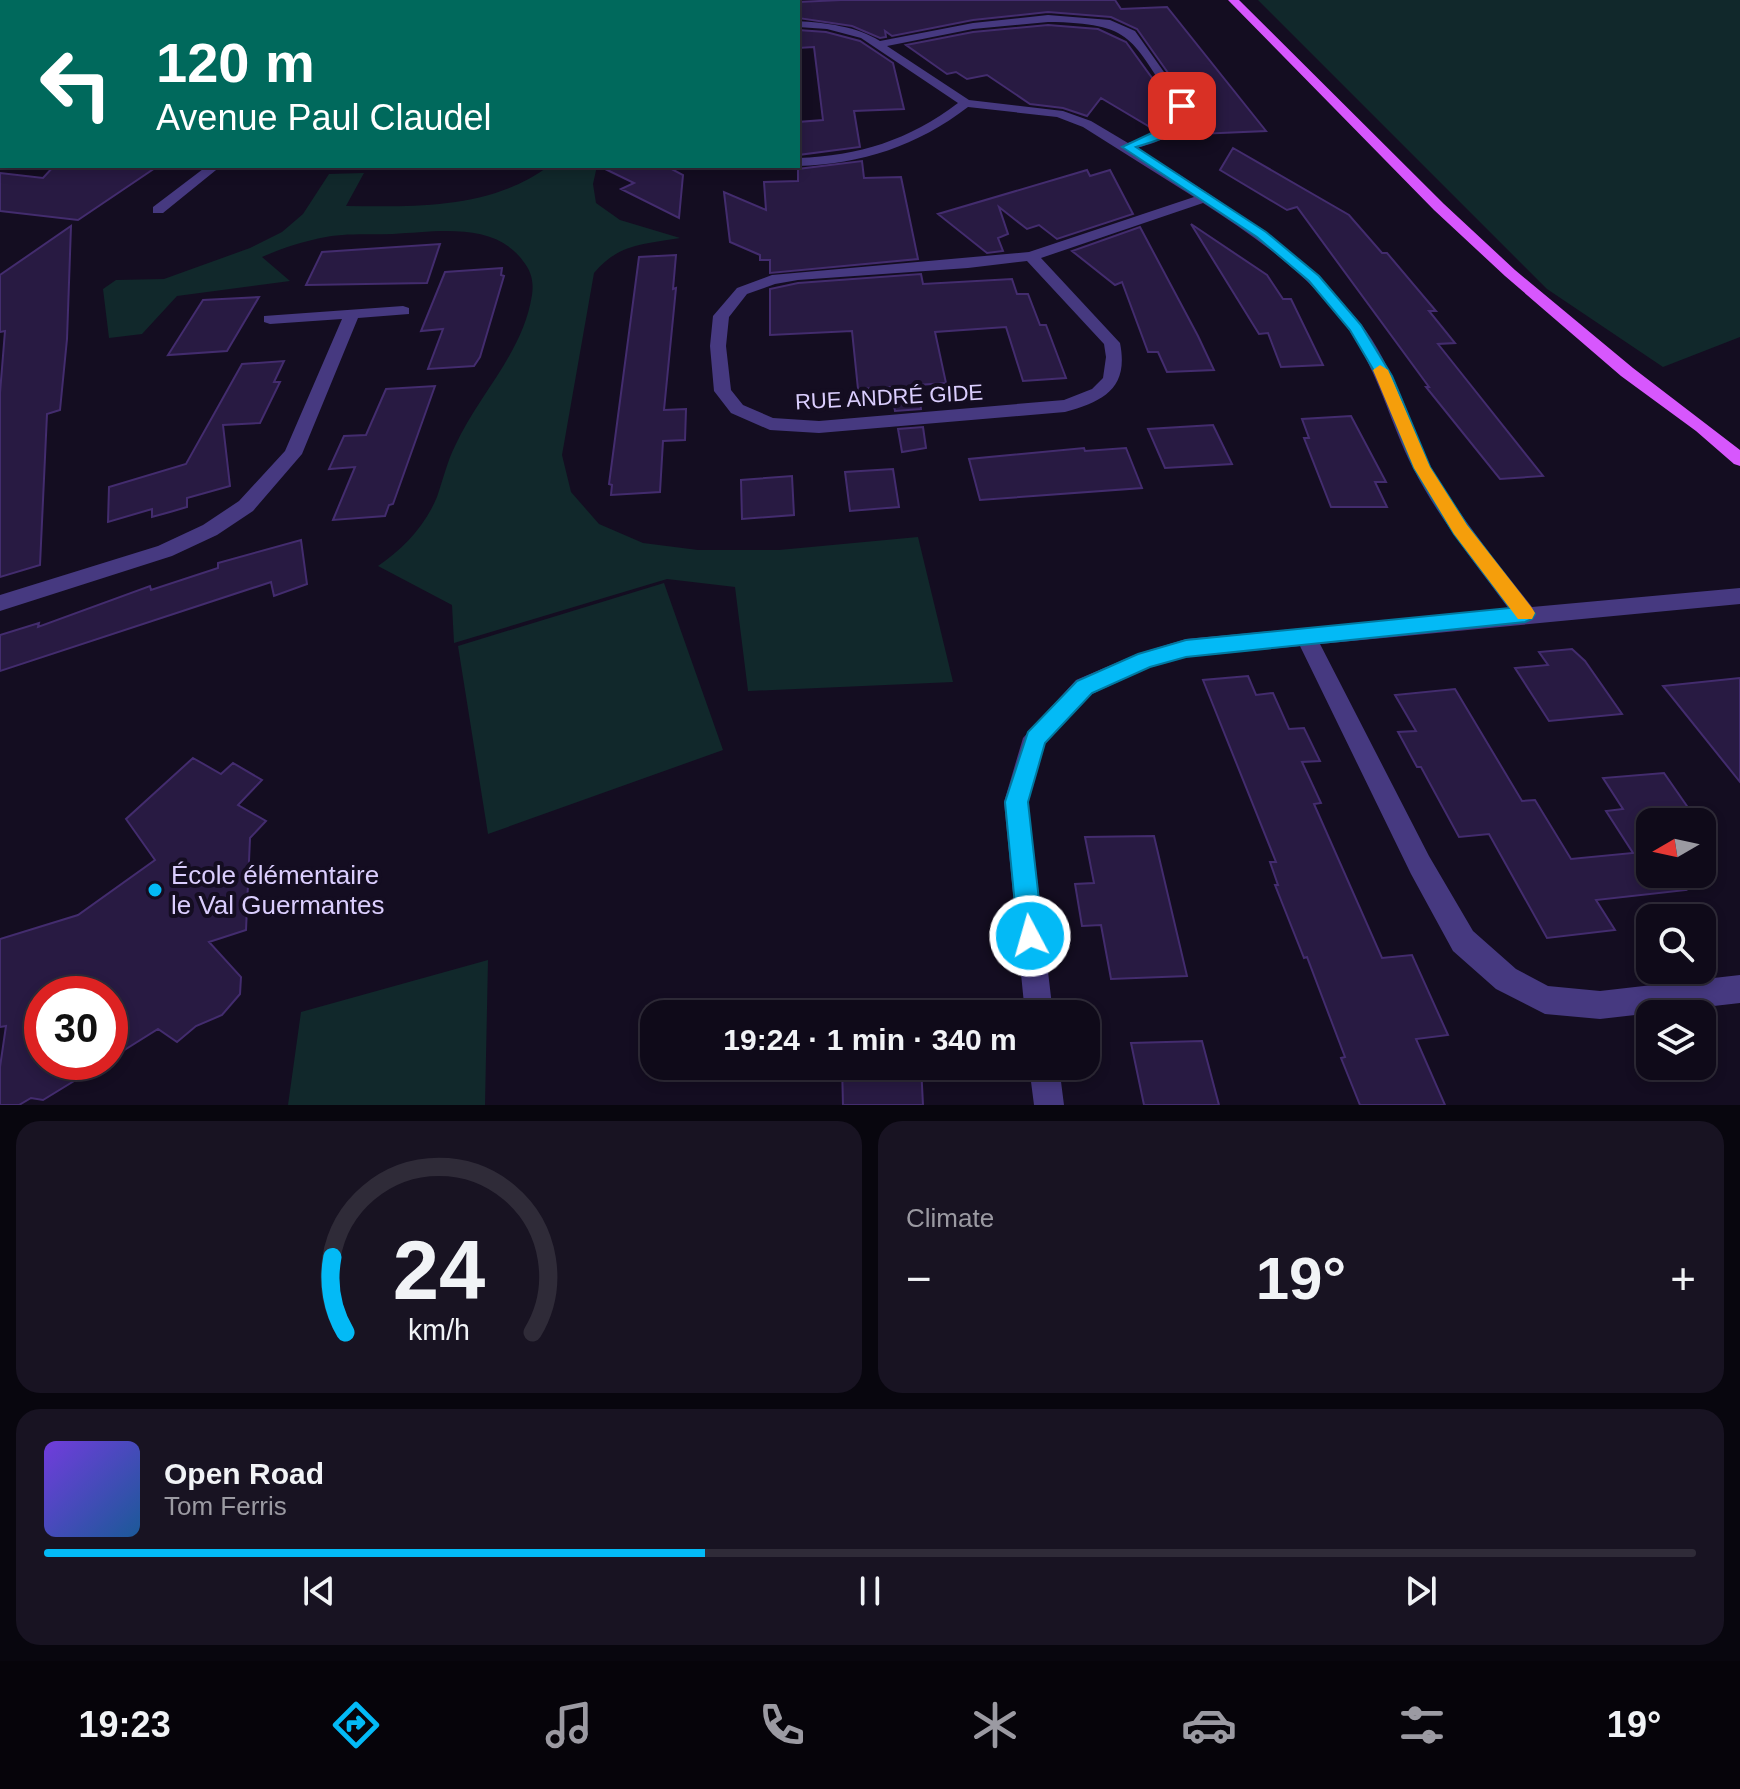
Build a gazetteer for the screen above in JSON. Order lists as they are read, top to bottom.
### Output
{
  "streets": {
    "street": ["RUE ANDRÉ GIDE"]
  },
  "places": ["École élémentaire le Val Guermantes"],
  "north": "left",
  "page": {
    "turn": ["120 m", "Avenue Paul Claudel"],
    "limit": "30",
    "trip": "19:24 · 1 min · 340 m",
    "tile": "Climate",
    "heat": ["−", "19°", "+"],
    "song": ["Open Road", "Tom Ferris"],
    "tabs": ["19:23", "19°"],
    "gauge": ["24", "km/h"]
  }
}
